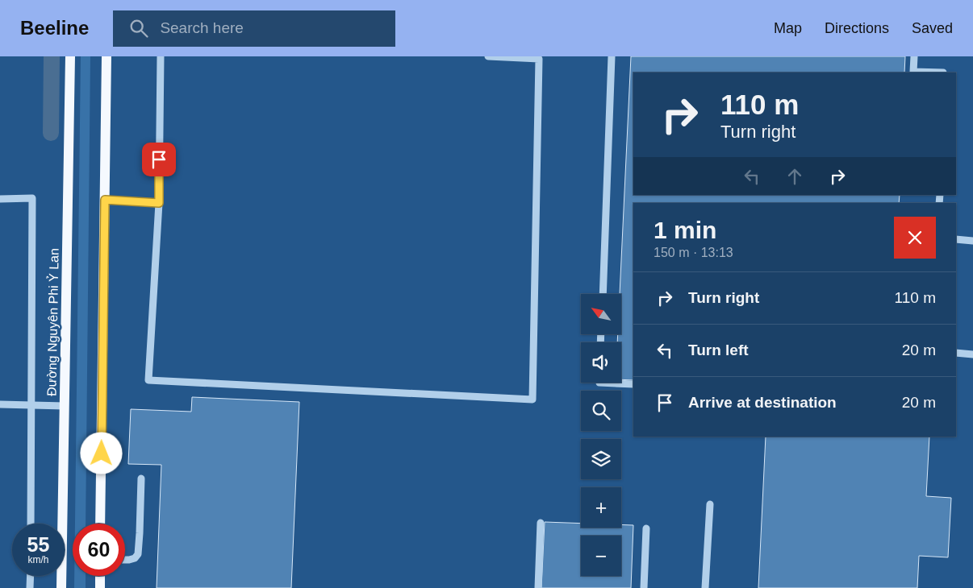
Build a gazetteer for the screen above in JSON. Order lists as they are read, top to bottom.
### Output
{
  "streets": {
    "main road": ["Đường Nguyên Phi Ỷ Lan"]
  },
  "north": "top left",
  "page": {
    "header": "Beeline",
    "search": "Search here",
    "nav": ["Map", "Directions", "Saved"],
    "turn": ["110 m", "Turn right"],
    "heading": ["1 min", "150 m · 13:13"],
    "list": [
      {
        "name": "Turn right",
        "value": "110 m"
      },
      {
        "name": "Turn left",
        "value": "20 m"
      },
      {
        "name": "Arrive at destination",
        "value": "20 m"
      }
    ],
    "map_buttons": ["+", "−"],
    "speed": "55 km/h",
    "limit": "60"
  }
}
